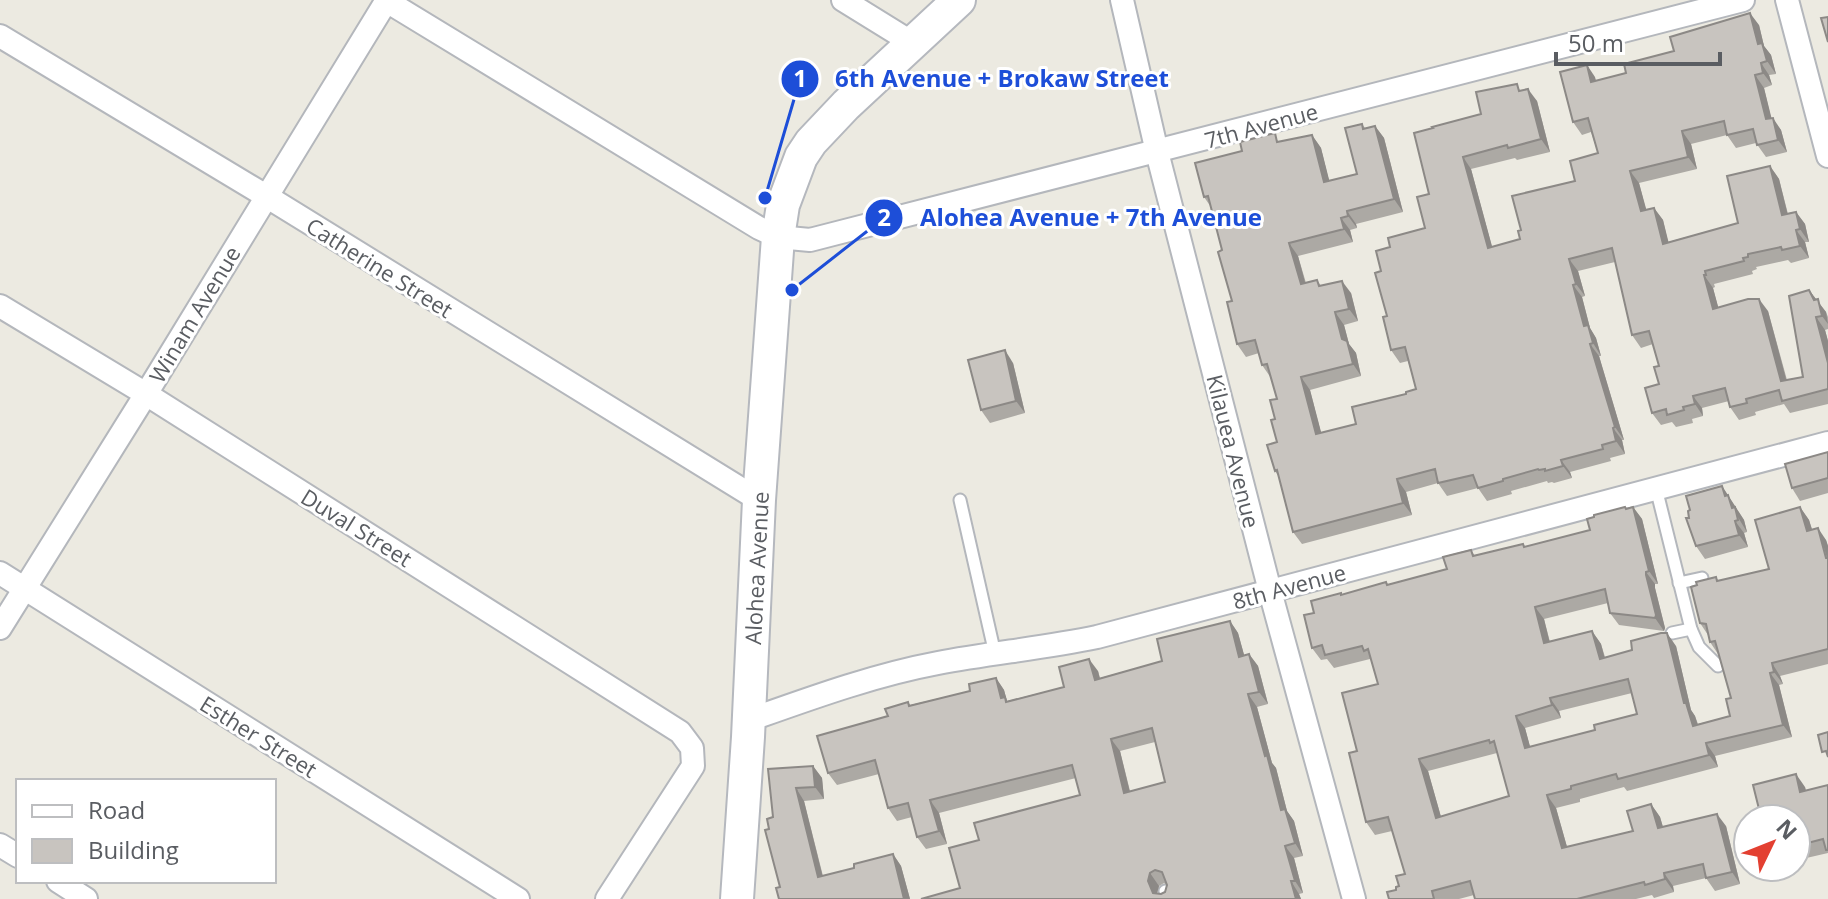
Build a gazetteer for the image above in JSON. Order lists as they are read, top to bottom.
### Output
{
  "streets": {
    "street": [
      "7th Avenue",
      "Catherine Street",
      "Winam Avenue",
      "Kilauea Avenue",
      "Duval Street",
      "Alohea Avenue",
      "8th Avenue",
      "Esther Street"
    ]
  },
  "crossings": [
    ["7th Avenue", "Kilauea Avenue"],
    ["7th Avenue", "Alohea Avenue"],
    ["Catherine Street", "Winam Avenue"],
    ["Catherine Street", "Alohea Avenue"],
    ["Winam Avenue", "Duval Street"],
    ["Winam Avenue", "Esther Street"],
    ["Kilauea Avenue", "8th Avenue"],
    ["Alohea Avenue", "8th Avenue"]
  ],
  "places": ["6th Avenue + Brokaw Street", "Alohea Avenue + 7th Avenue"],
  "legend": ["Road", "Building"],
  "scale_bar": "50 m",
  "north": "top right"
}
